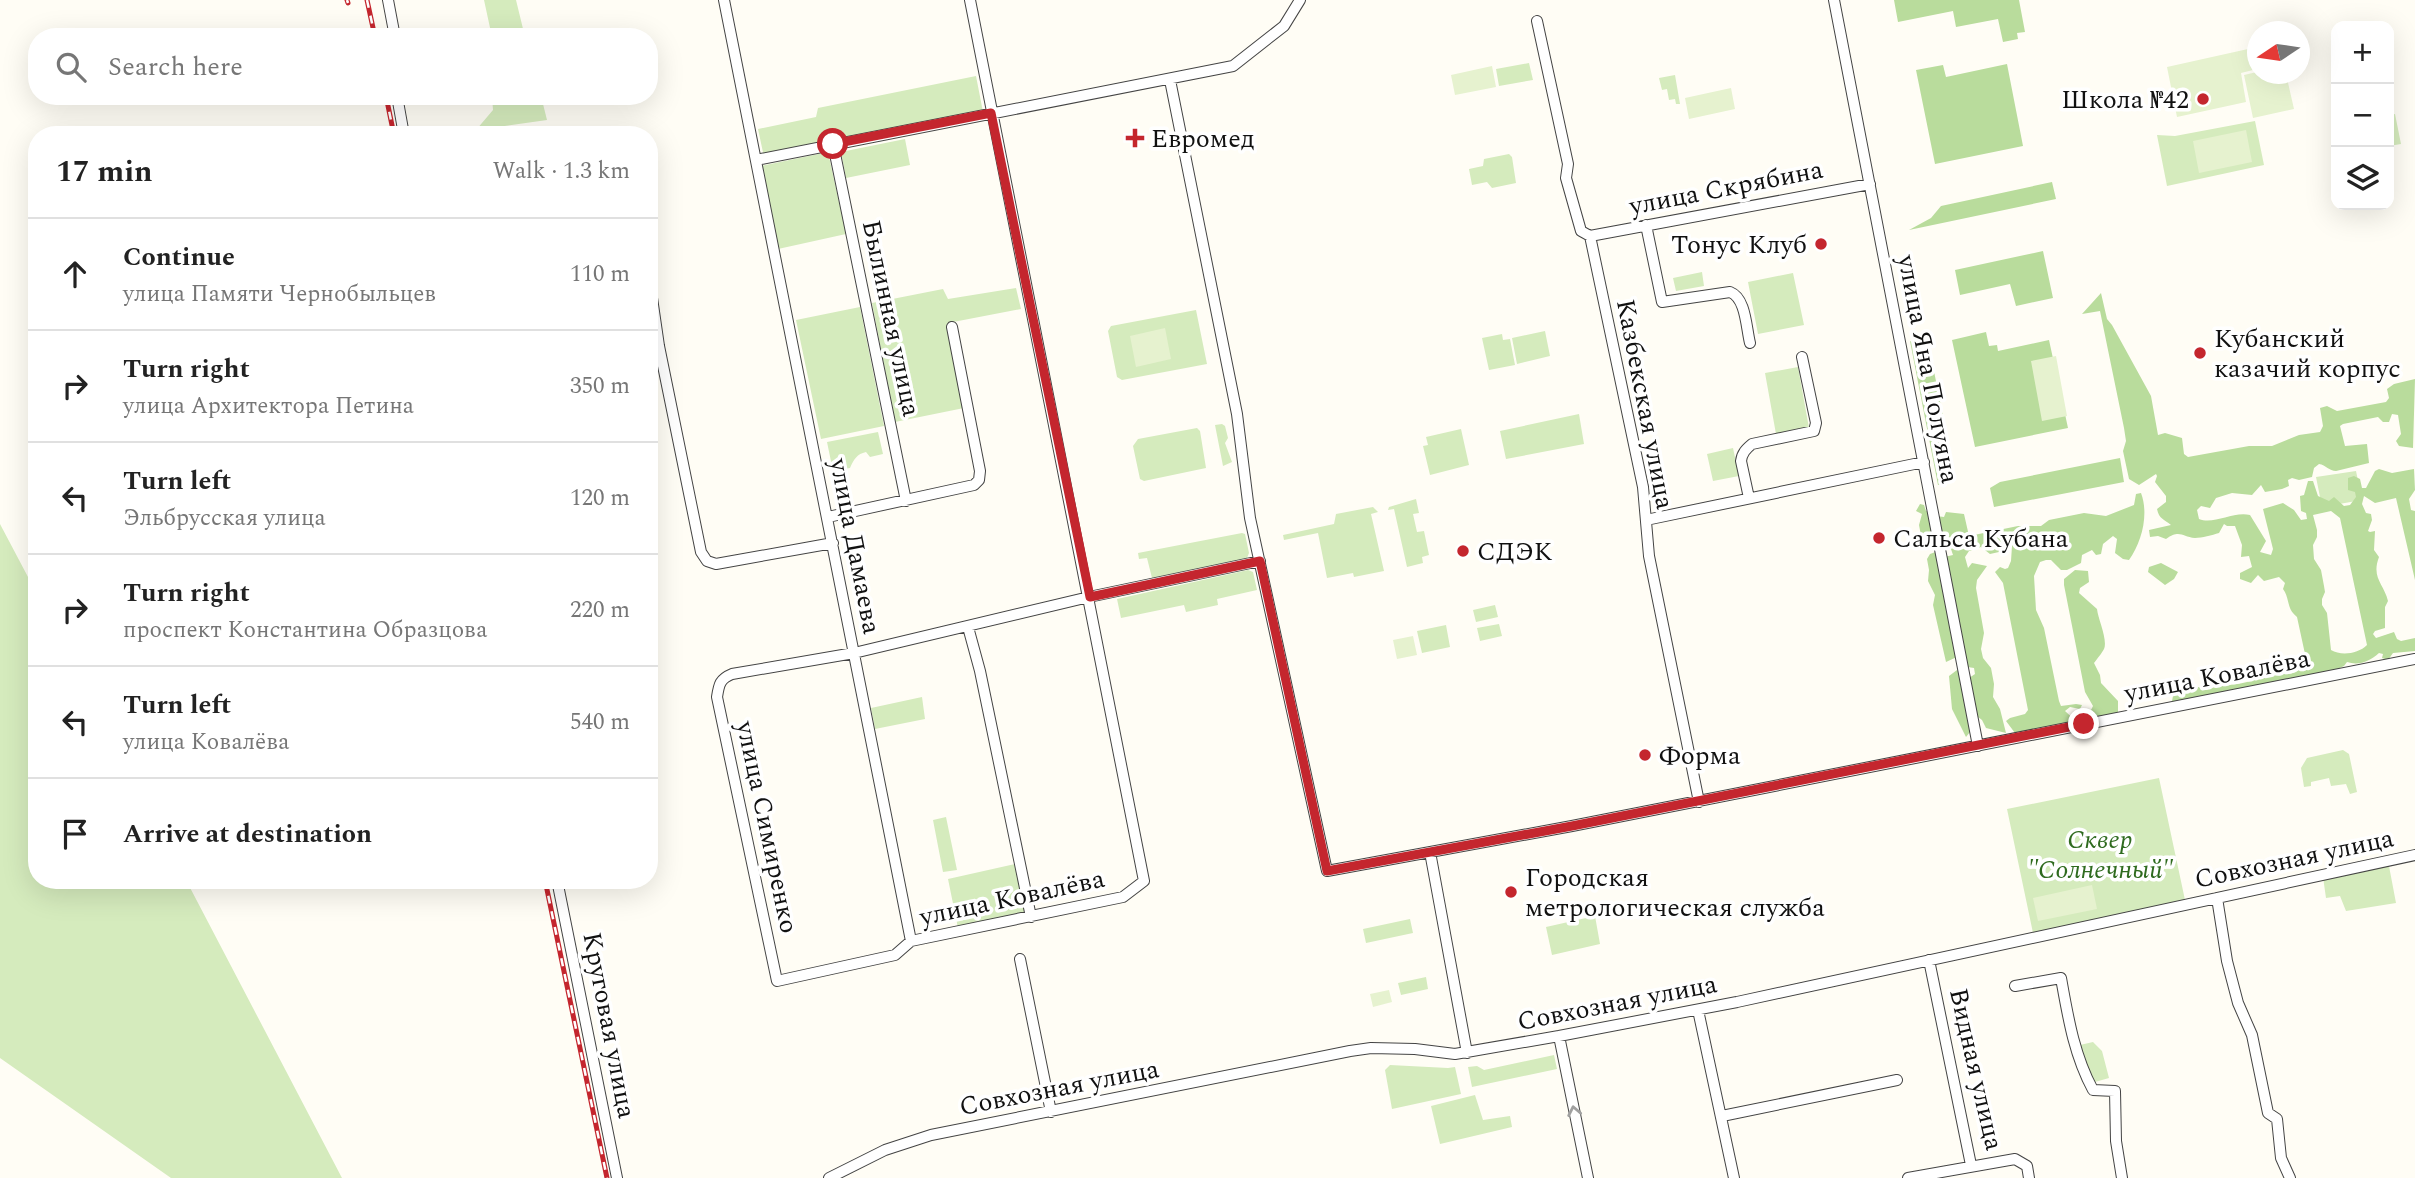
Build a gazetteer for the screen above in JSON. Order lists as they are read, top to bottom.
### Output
{
  "streets": {
    "street": [
      "улица Скрябина",
      "Былинная улица",
      "улица Яна Полуяна",
      "Казбекская улица",
      "улица Дамаева",
      "улица Ковалёва",
      "улица Симиренко",
      "Совхозная улица",
      "Круговая улица",
      "Видная улица"
    ]
  },
  "crossings": [
    ["улица Скрябина", "улица Яна Полуяна"],
    ["улица Скрябина", "Казбекская улица"],
    ["улица Яна Полуяна", "улица Ковалёва"],
    ["Казбекская улица", "улица Ковалёва"],
    ["улица Дамаева", "улица Ковалёва"],
    ["улица Дамаева", "улица Симиренко"],
    ["улица Ковалёва", "улица Симиренко"],
    ["Совхозная улица", "Видная улица"]
  ],
  "parks": ["Сквер \"Солнечный\""],
  "places": {
    "other": [
      "Школа №42",
      "Тонус Клуб",
      "Кубанский казачий корпус",
      "Сальса Кубана",
      "СДЭК",
      "Форма",
      "Городская метрологическая служба"
    ],
    "health": ["Евромед"]
  },
  "north": "left",
  "page": {
    "map_buttons": ["+", "−"],
    "search": "Search here",
    "heading": ["17 min", "Walk · 1.3 km"],
    "list": [
      ["Continue", "улица Памяти Чернобыльцев", "110 m"],
      ["Turn right", "улица Архитектора Петина", "350 m"],
      ["Turn left", "Эльбрусская улица", "120 m"],
      ["Turn right", "проспект Константина Образцова", "220 m"],
      ["Turn left", "улица Ковалёва", "540 m"],
      "Arrive at destination"
    ]
  }
}
